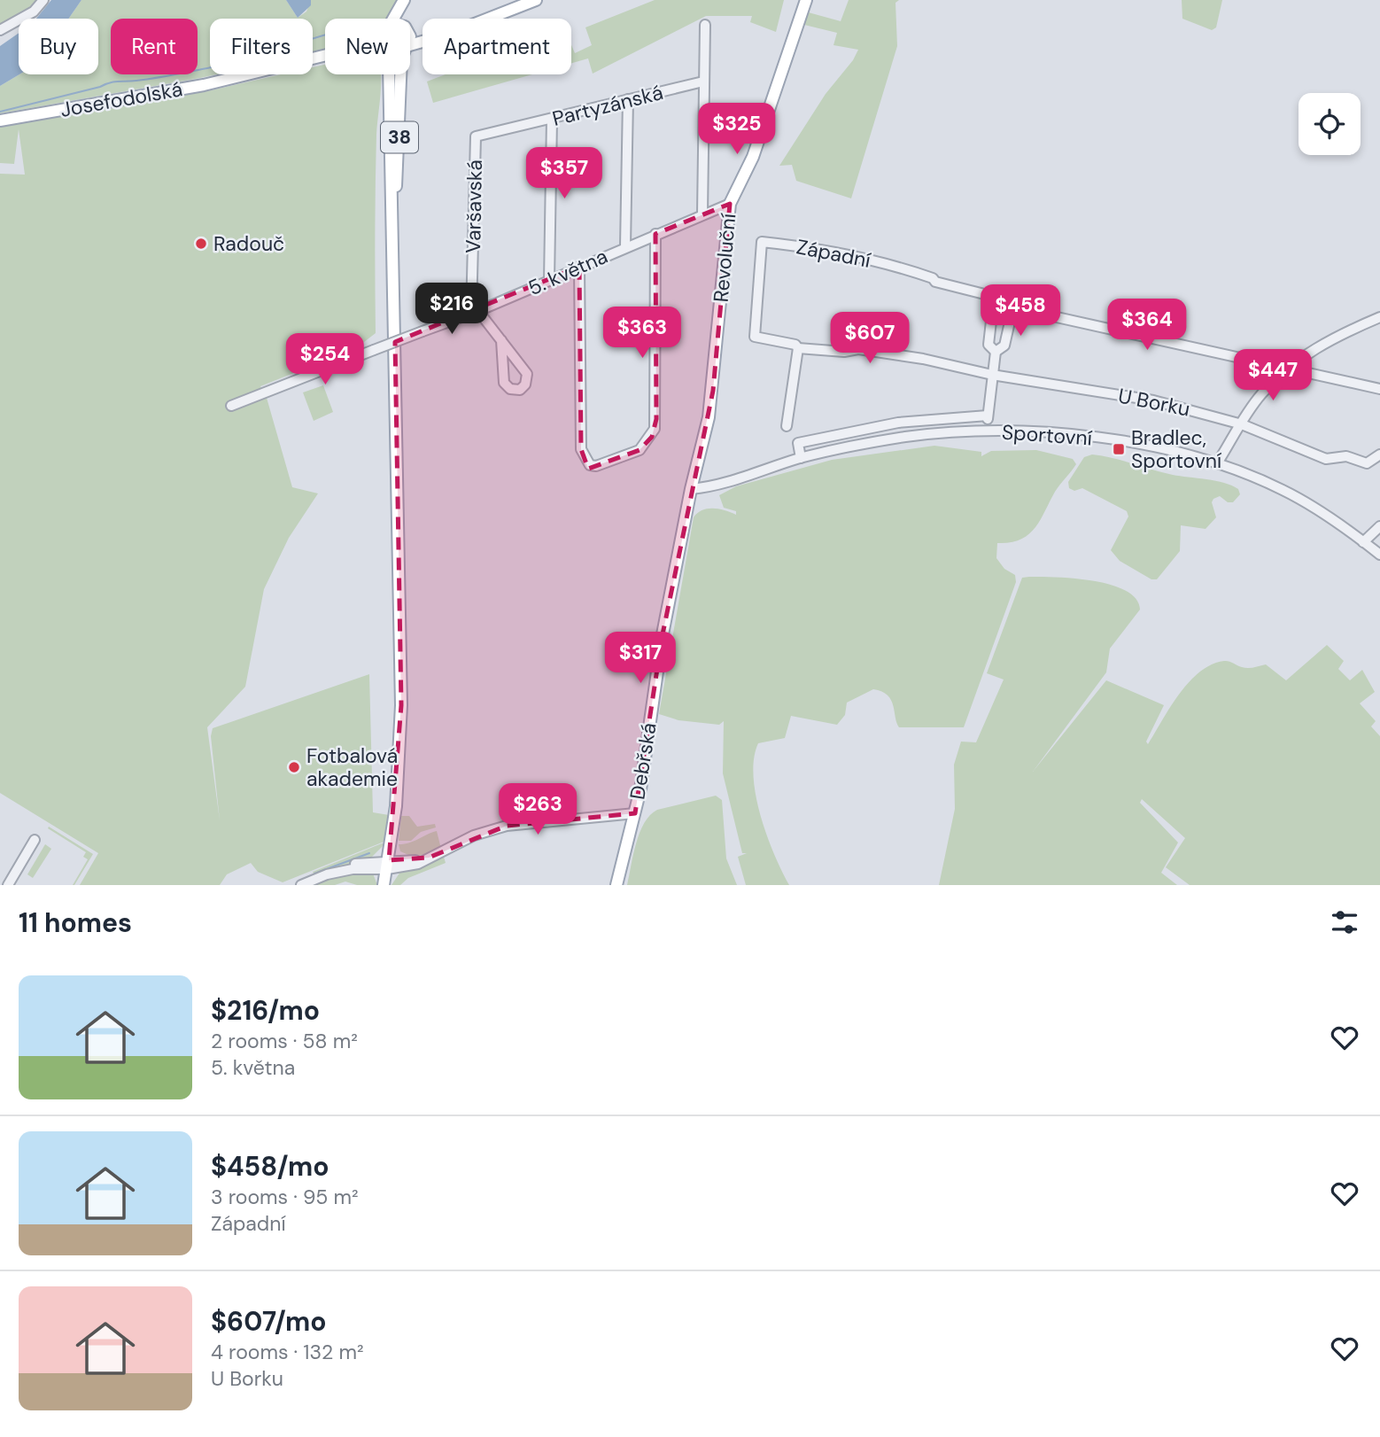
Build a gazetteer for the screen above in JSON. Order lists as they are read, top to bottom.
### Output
{
  "streets": {
    "main road": [
      "Josefodolská",
      "38",
      "Revoluční",
      "Debřská"
    ],
    "street": [
      "Partyzánská",
      "Varšavská",
      "Západní",
      "5. května",
      "U Borku",
      "Sportovní"
    ]
  },
  "crossings": [
    ["Partyzánská", "Varšavská"],
    ["Varšavská", "5. května"],
    ["Západní", "U Borku"],
    ["Revoluční", "5. května"],
    ["Revoluční", "Sportovní"],
    ["Revoluční", "Debřská"],
    ["Sportovní", "Debřská"]
  ],
  "places": {
    "other": ["Radouč", "Fotbalová akademie"],
    "transit": ["Bradlec, Sportovní"]
  },
  "page": {
    "chip": [
      "Buy",
      "Rent",
      "Filters",
      "New",
      "Apartment"
    ],
    "price": [
      "$325",
      "$357",
      "$216",
      "$458",
      "$364",
      "$363",
      "$607",
      "$254",
      "$447",
      "$317",
      "$263"
    ],
    "heading": "11 homes",
    "list": [
      {
        "name": "$216/mo",
        "note": "2 rooms · 58 m² · 5. května"
      },
      {
        "name": "$458/mo",
        "note": "3 rooms · 95 m² · Západní"
      },
      {
        "name": "$607/mo",
        "note": "4 rooms · 132 m² · U Borku"
      }
    ]
  }
}
